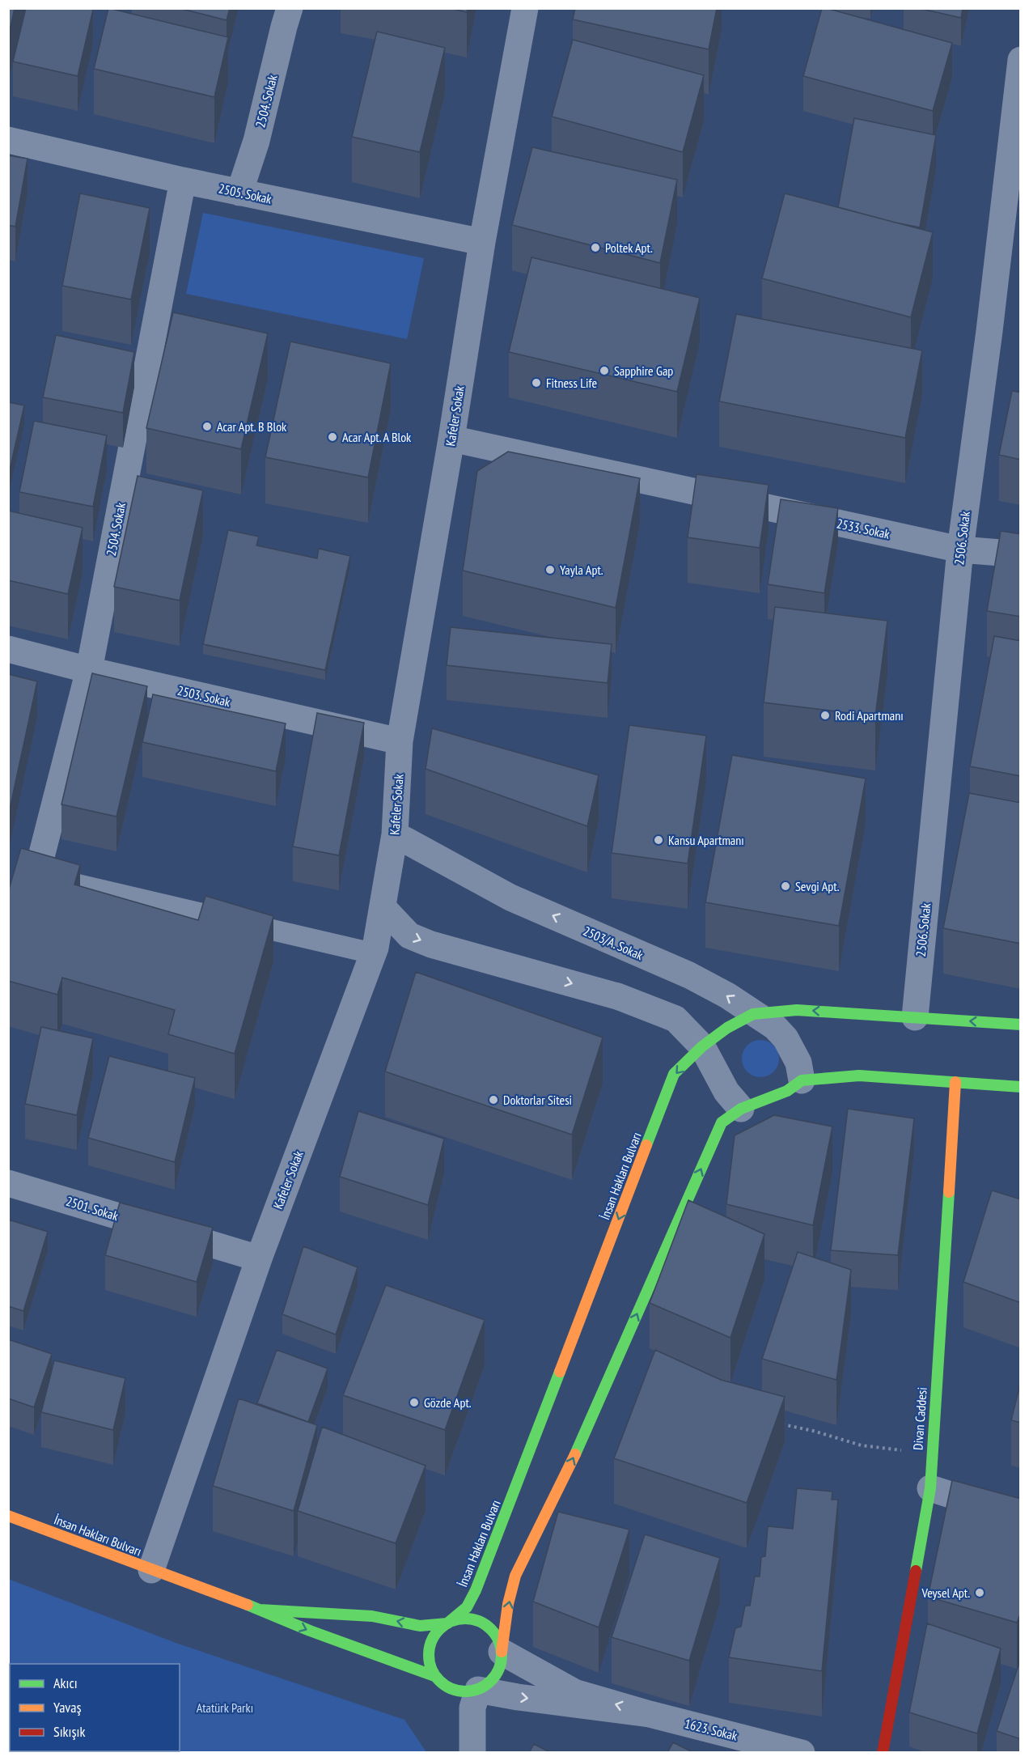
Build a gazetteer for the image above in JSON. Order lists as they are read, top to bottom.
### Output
{
  "streets": {
    "main road": ["İnsan Hakları Bulvarı", "Divan Caddesi"],
    "street": [
      "2504. Sokak",
      "2505. Sokak",
      "Kafeler Sokak",
      "2533. Sokak",
      "2506. Sokak",
      "2503. Sokak",
      "2503/A. Sokak",
      "2501. Sokak",
      "1623. Sokak"
    ]
  },
  "crossings": [
    ["2504. Sokak", "2505. Sokak"],
    ["2504. Sokak", "2503. Sokak"],
    ["2505. Sokak", "Kafeler Sokak"],
    ["Kafeler Sokak", "2533. Sokak"],
    ["Kafeler Sokak", "2503. Sokak"],
    ["Kafeler Sokak", "2503/A. Sokak"],
    ["Kafeler Sokak", "İnsan Hakları Bulvarı"],
    ["Kafeler Sokak", "2501. Sokak"],
    ["2533. Sokak", "2506. Sokak"],
    ["2506. Sokak", "İnsan Hakları Bulvarı"],
    ["2503/A. Sokak", "İnsan Hakları Bulvarı"]
  ],
  "parks": ["Atatürk Parkı"],
  "places": [
    "Poltek Apt.",
    "Sapphire Gap",
    "Fitness Life",
    "Acar Apt. B Blok",
    "Acar Apt. A Blok",
    "Yayla Apt.",
    "Rodi Apartmanı",
    "Kansu Apartmanı",
    "Sevgi Apt.",
    "Doktorlar Sitesi",
    "Gözde Apt.",
    "Veysel Apt."
  ],
  "legend": ["Akıcı", "Yavaş", "Sıkışık"]
}
